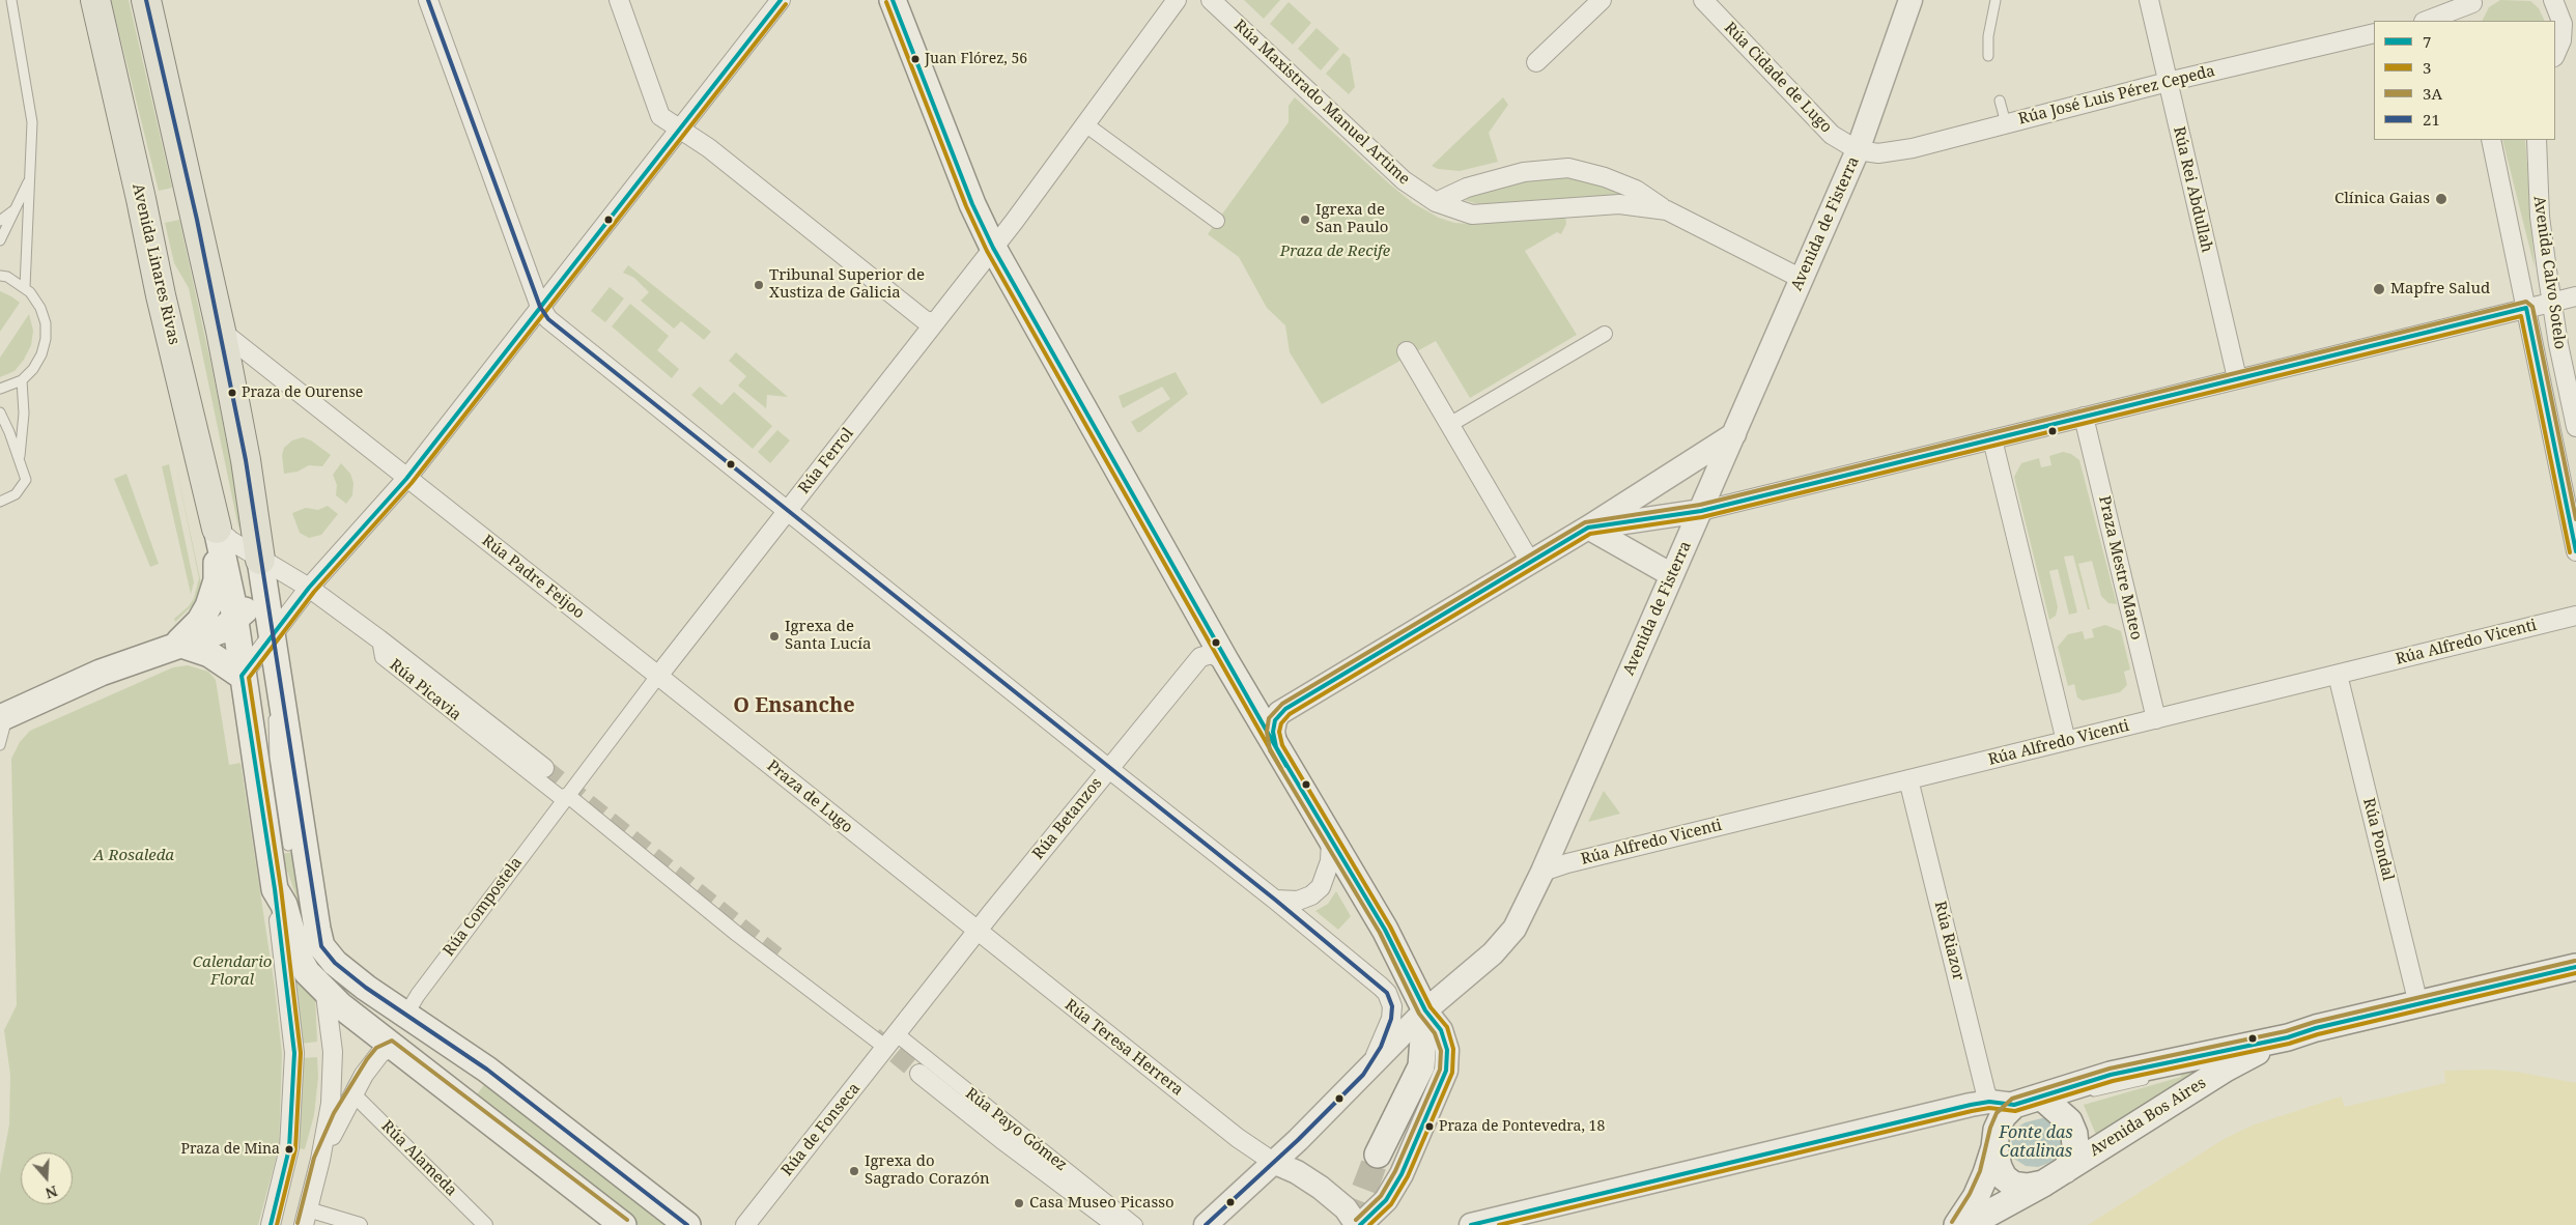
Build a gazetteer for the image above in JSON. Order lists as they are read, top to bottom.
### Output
{
  "streets": {
    "main road": ["Avenida Linares Rivas", "Avenida Bos Aires"],
    "street": [
      "Rúa Cidade de Lugo",
      "Rúa José Luis Pérez Cepeda",
      "Rúa Maxistrado Manuel Artime",
      "Rúa Rei Abdullah",
      "Avenida de Fisterra",
      "Avenida Calvo Sotelo",
      "Rúa Ferrol",
      "Praza Mestre Mateo",
      "Rúa Padre Feijoo",
      "Rúa Alfredo Vicenti",
      "Rúa Picavia",
      "Praza de Lugo",
      "Rúa Betanzos",
      "Rúa Pondal",
      "Rúa Compostela",
      "Rúa Riazor",
      "Rúa Teresa Herrera",
      "Rúa de Fonseca",
      "Rúa Payo Gómez",
      "Rúa Alameda"
    ]
  },
  "crossings": [
    ["Rúa Cidade de Lugo", "Rúa José Luis Pérez Cepeda"],
    ["Rúa Cidade de Lugo", "Avenida de Fisterra"],
    ["Rúa José Luis Pérez Cepeda", "Rúa Rei Abdullah"],
    ["Rúa José Luis Pérez Cepeda", "Avenida de Fisterra"],
    ["Rúa Maxistrado Manuel Artime", "Avenida de Fisterra"],
    ["Avenida de Fisterra", "Rúa Alfredo Vicenti"],
    ["Avenida de Fisterra", "Rúa Teresa Herrera"],
    ["Rúa Ferrol", "Rúa Padre Feijoo"],
    ["Rúa Ferrol", "Praza de Lugo"],
    ["Praza Mestre Mateo", "Rúa Alfredo Vicenti"],
    ["Rúa Padre Feijoo", "Praza de Lugo"],
    ["Rúa Alfredo Vicenti", "Rúa Pondal"],
    ["Rúa Alfredo Vicenti", "Rúa Riazor"],
    ["Rúa Picavia", "Rúa Compostela"],
    ["Praza de Lugo", "Rúa Betanzos"],
    ["Praza de Lugo", "Rúa Teresa Herrera"],
    ["Rúa Betanzos", "Rúa Teresa Herrera"],
    ["Rúa Pondal", "Avenida Bos Aires"],
    ["Rúa Riazor", "Avenida Bos Aires"],
    ["Rúa de Fonseca", "Rúa Payo Gómez"]
  ],
  "districts": ["O Ensanche"],
  "water": ["Fonte das Catalinas"],
  "parks": ["Praza de Recife", "A Rosaleda", "Calendario Floral"],
  "places": [
    "Juan Flórez, 56",
    "Clínica Gaias",
    "Igrexa de San Paulo",
    "Tribunal Superior de Xustiza de Galicia",
    "Mapfre Salud",
    "Praza de Ourense",
    "Igrexa de Santa Lucía",
    "Praza de Pontevedra, 18",
    "Praza de Mina",
    "Igrexa do Sagrado Corazón",
    "Casa Museo Picasso"
  ],
  "lines": [
    "transit line 7",
    "transit line 21",
    "transit line 3",
    "transit line 3A"
  ],
  "legend": [
    "7",
    "3",
    "3A",
    "21"
  ],
  "north": "bottom"
}
